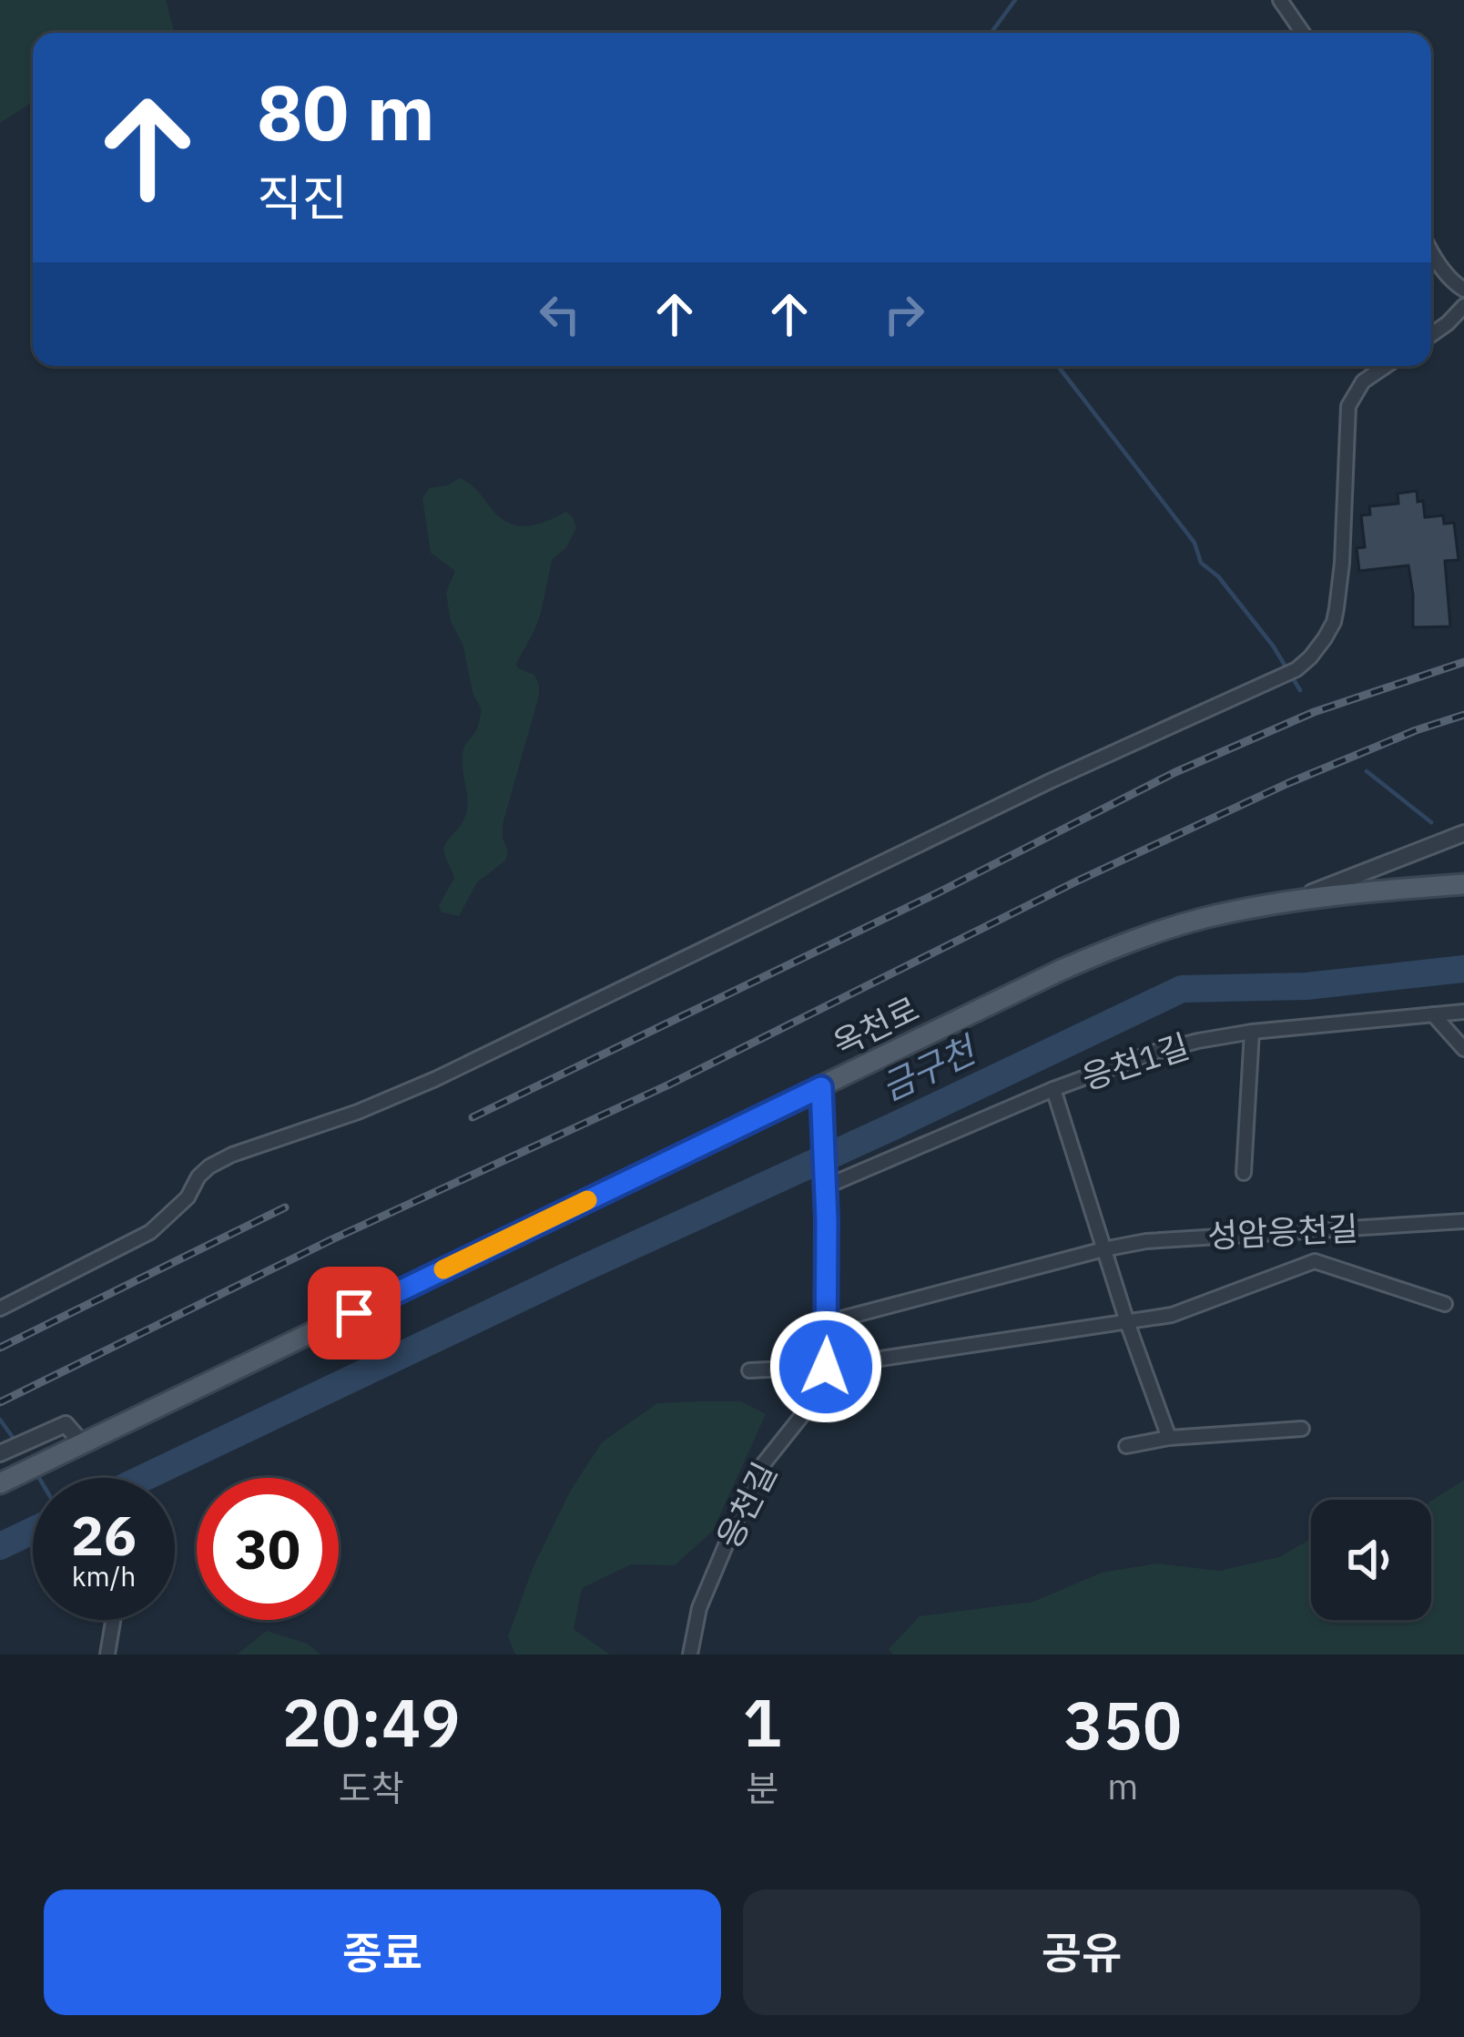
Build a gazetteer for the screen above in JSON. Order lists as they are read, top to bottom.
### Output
{
  "streets": {
    "main road": ["옥천로"],
    "street": ["응천1길", "성암응천길", "응천길"]
  },
  "crossings": [
    ["옥천로", "응천길"],
    ["응천1길", "응천길"],
    ["성암응천길", "응천길"]
  ],
  "water": ["금구천"],
  "page": {
    "turn": ["80 m", "직진"],
    "speed": "26 km/h",
    "limit": "30",
    "eta": [
      "20:49",
      "도착",
      "1",
      "분",
      "350",
      "m"
    ],
    "buttons": ["종료", "공유"]
  }
}
